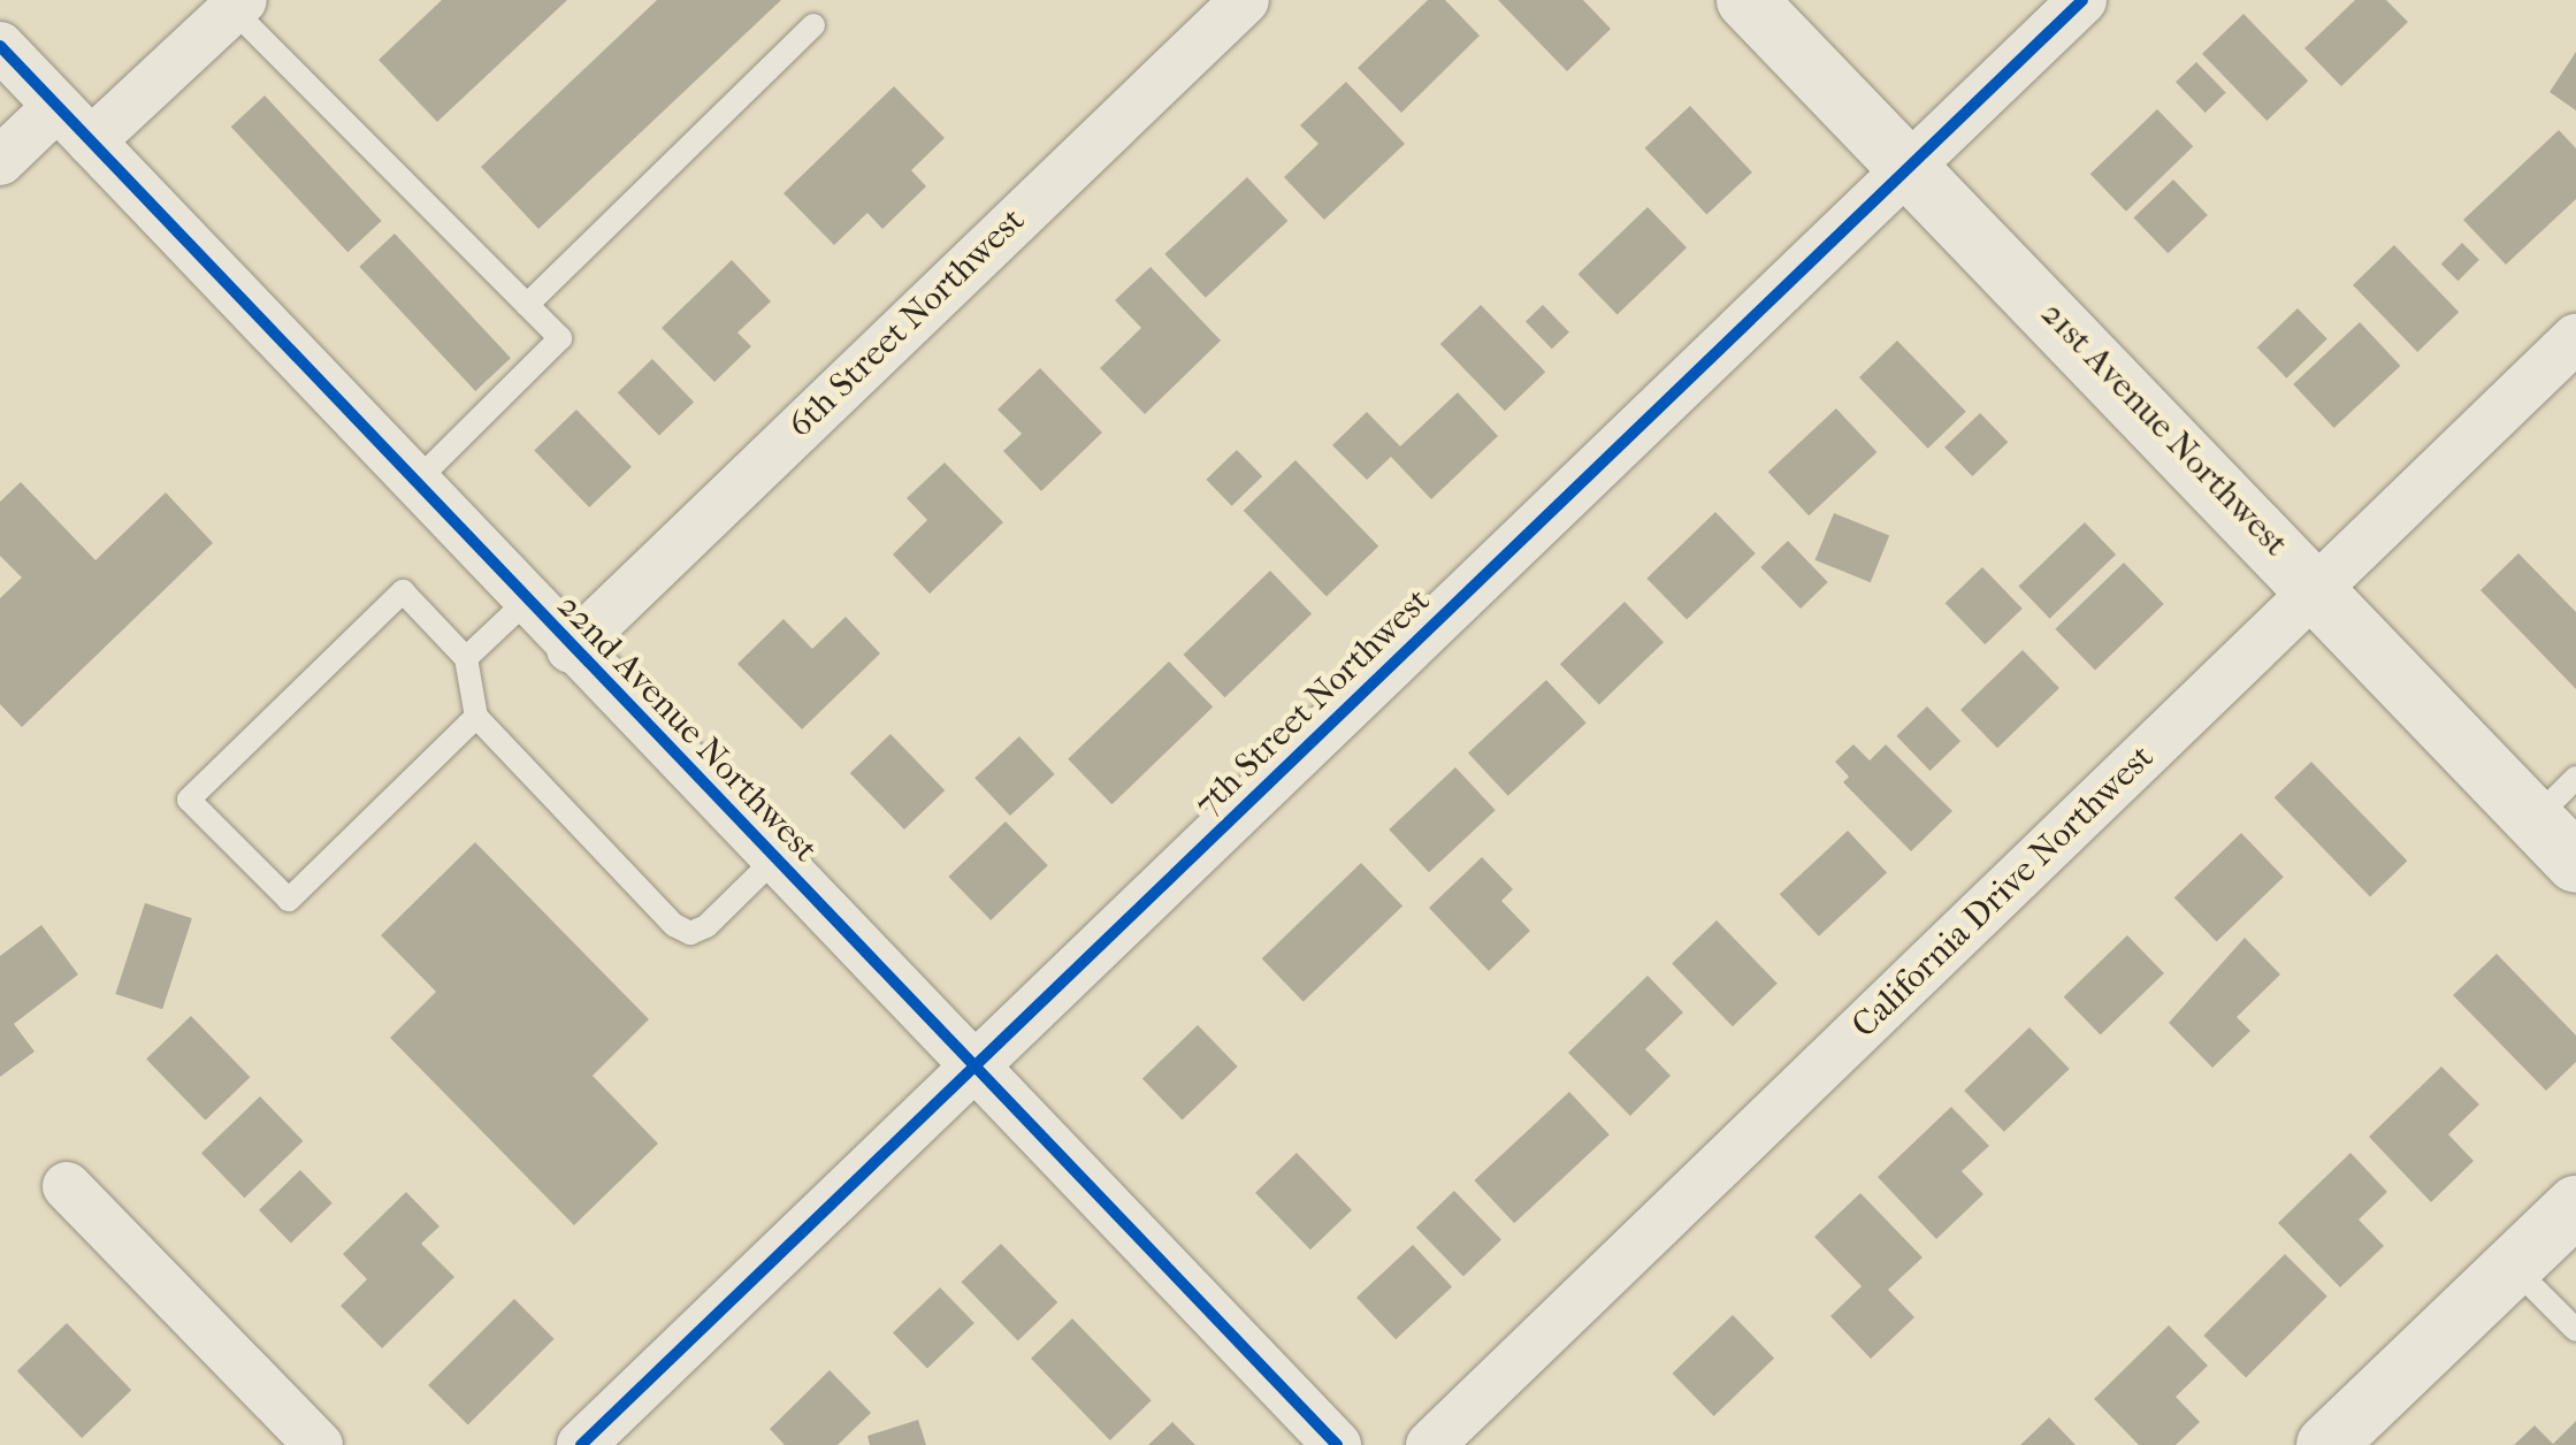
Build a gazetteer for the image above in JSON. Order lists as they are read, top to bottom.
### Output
{
  "streets": {
    "street": [
      "6th Street Northwest",
      "21st Avenue Northwest",
      "7th Street Northwest",
      "22nd Avenue Northwest",
      "California Drive Northwest"
    ]
  },
  "crossings": [
    ["6th Street Northwest", "22nd Avenue Northwest"],
    ["21st Avenue Northwest", "7th Street Northwest"],
    ["21st Avenue Northwest", "California Drive Northwest"],
    ["7th Street Northwest", "22nd Avenue Northwest"]
  ]
}
